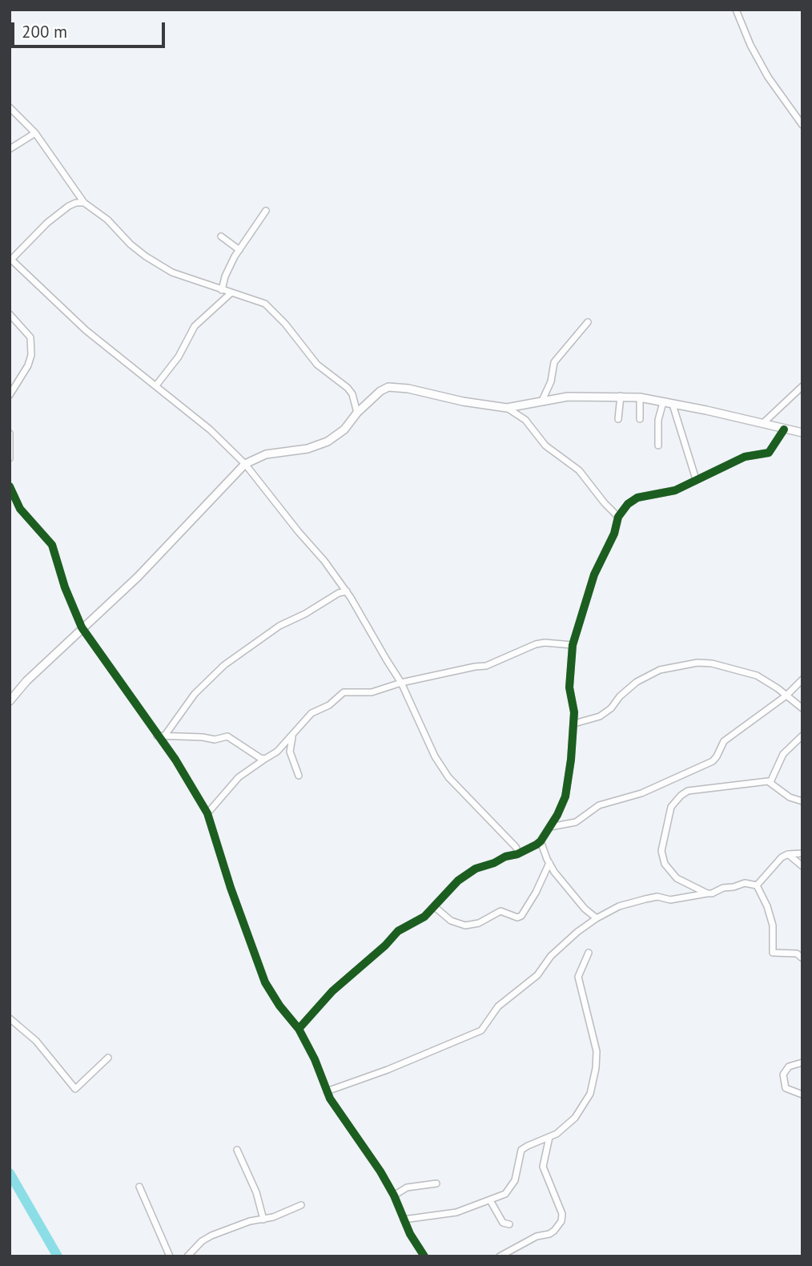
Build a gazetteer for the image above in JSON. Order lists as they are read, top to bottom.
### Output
{
  "scale_bar": "200 m"
}
